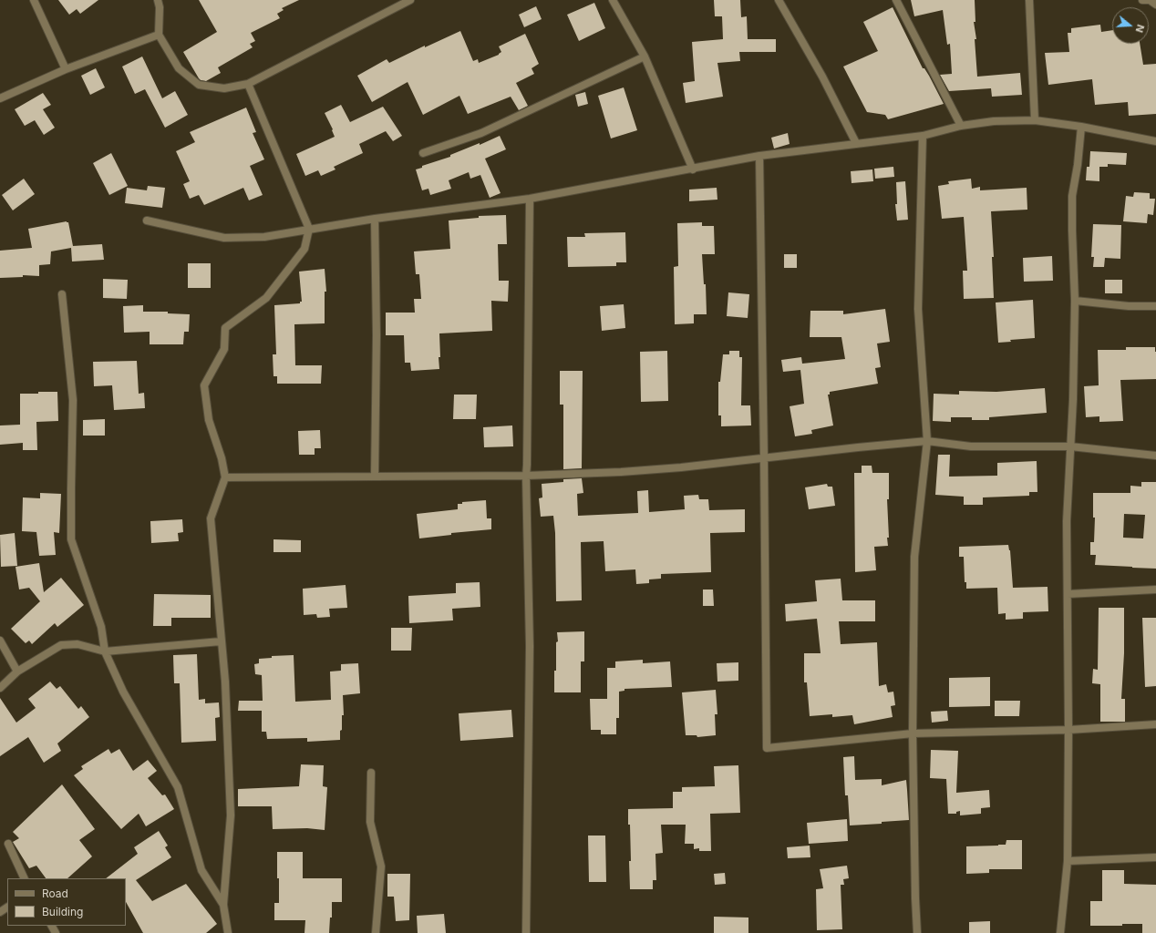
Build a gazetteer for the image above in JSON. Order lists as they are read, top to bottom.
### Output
{
  "legend": ["Road", "Building"],
  "north": "right"
}
